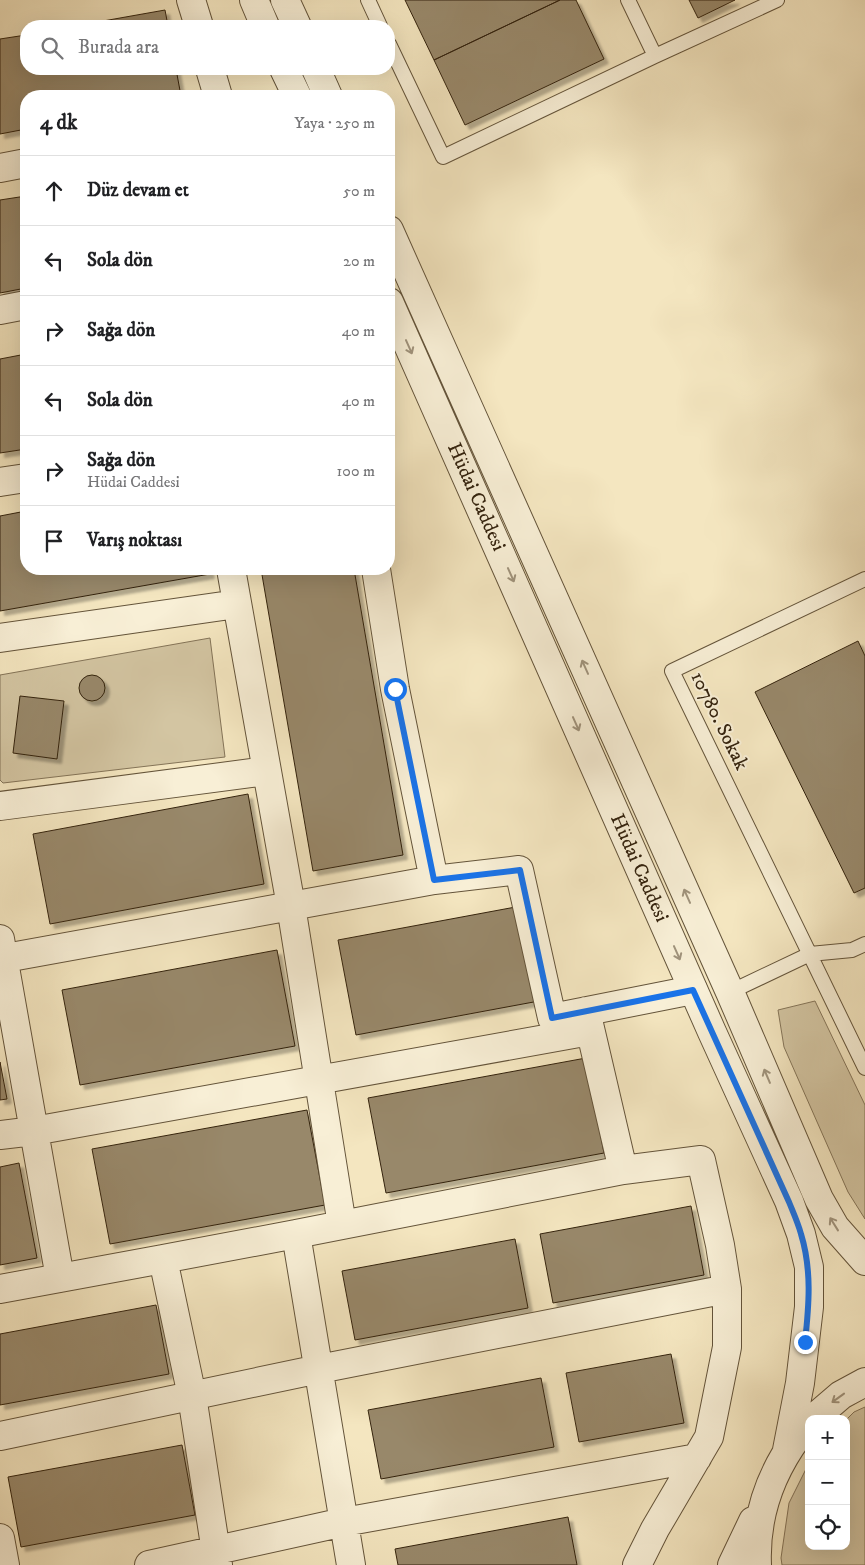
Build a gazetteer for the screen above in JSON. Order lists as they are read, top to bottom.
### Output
{
  "streets": {
    "street": ["Hüdai Caddesi"],
    "lane": ["10780. Sokak"]
  },
  "page": {
    "search": "Burada ara",
    "heading": ["4 dk", "Yaya · 250 m"],
    "list": [
      ["Düz devam et", "50 m"],
      ["Sola dön", "20 m"],
      ["Sağa dön", "40 m"],
      ["Sola dön", "40 m"],
      ["Sağa dön", "Hüdai Caddesi", "100 m"],
      "Varış noktası"
    ],
    "map_buttons": ["+", "−"]
  }
}
